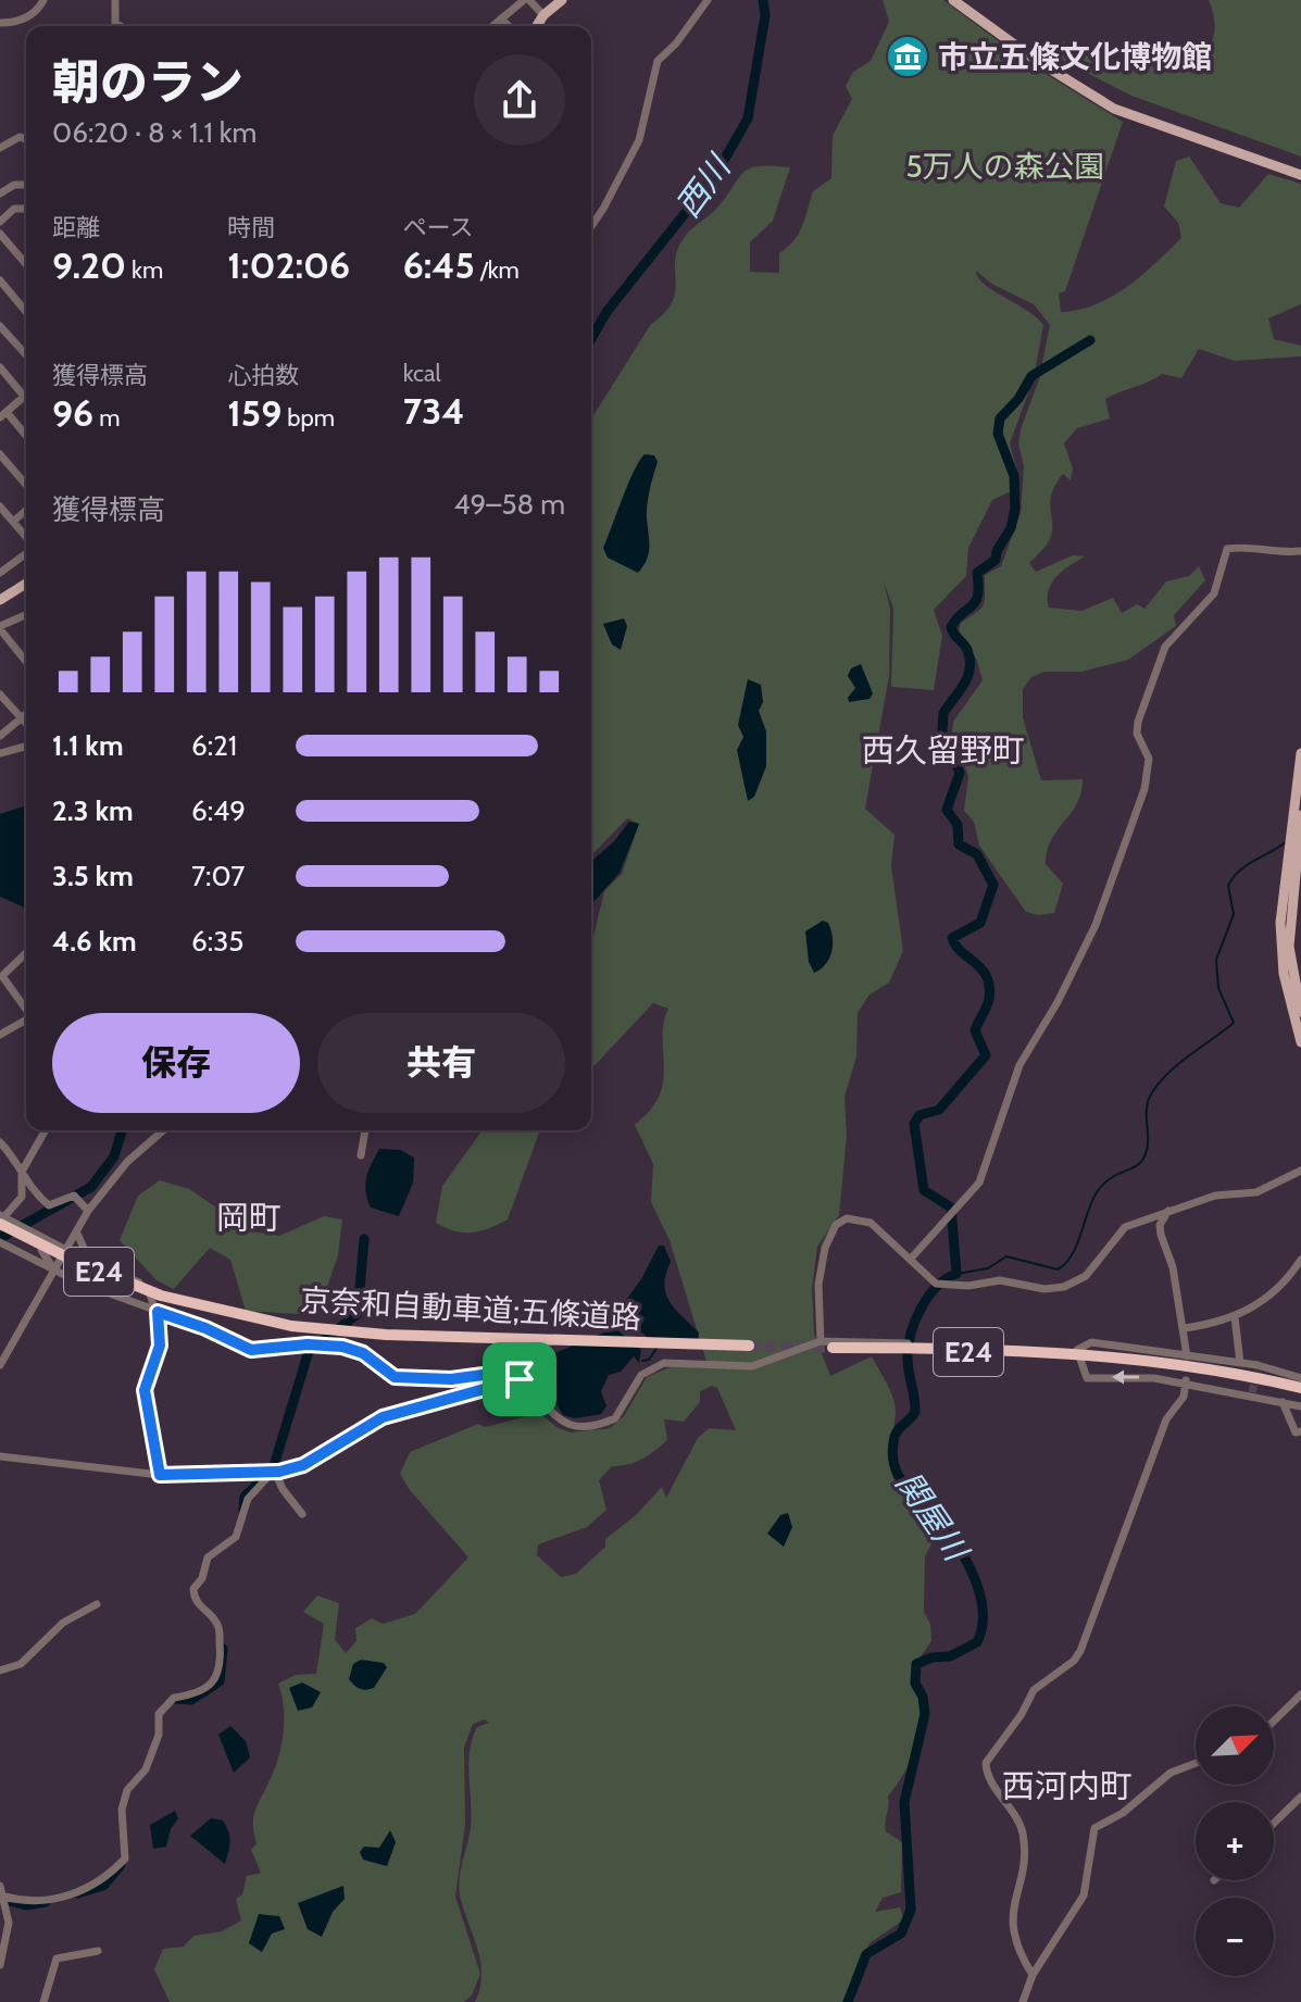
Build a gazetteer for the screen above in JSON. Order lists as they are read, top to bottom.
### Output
{
  "streets": {
    "highway": ["E24", "京奈和自動車道;五條道路"]
  },
  "districts": ["西久留野町", "岡町", "西河内町"],
  "water": ["西川", "関屋川"],
  "parks": ["5万人の森公園"],
  "places": {
    "museum": ["市立五條文化博物館"]
  },
  "north": "top right",
  "page": {
    "heading": ["朝のラン", "06:20 · 8 × 1.1 km"],
    "stats": [
      ["距離", "9.20 km"],
      ["時間", "1:02:06"],
      ["ペース", "6:45 /km"],
      ["獲得標高", "96 m"],
      ["心拍数", "159 bpm"],
      ["kcal", "734"]
    ],
    "chart": ["獲得標高", "49–58 m"],
    "list": [
      {
        "name": "1.1 km",
        "note": "6:21"
      },
      {
        "name": "2.3 km",
        "note": "6:49"
      },
      {
        "name": "3.5 km",
        "note": "7:07"
      },
      {
        "name": "4.6 km",
        "note": "6:35"
      }
    ],
    "buttons": ["保存", "共有"],
    "map_buttons": ["+", "−"]
  }
}
